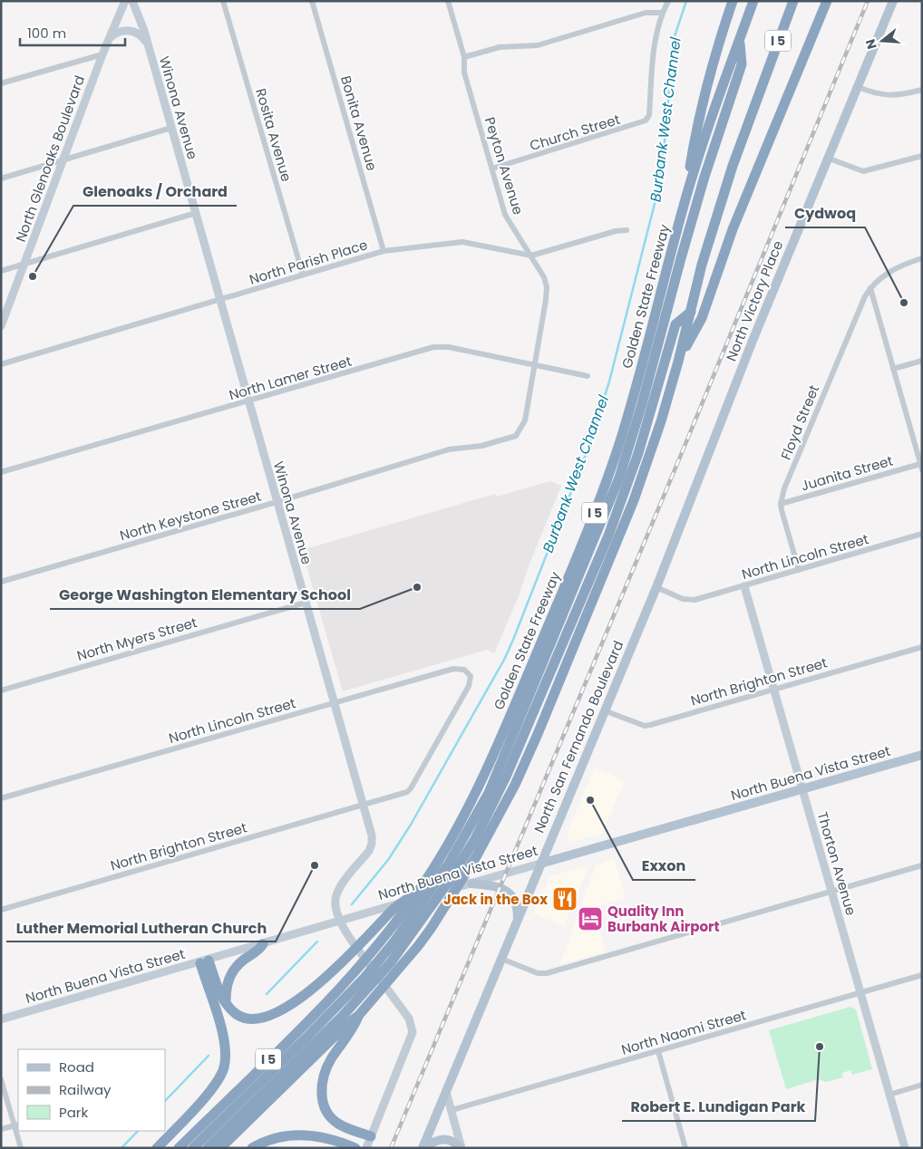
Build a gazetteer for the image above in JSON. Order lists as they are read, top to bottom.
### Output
{
  "streets": {
    "highway": ["I 5", "Golden State Freeway"],
    "main road": ["North Victory Place", "North San Fernando Boulevard", "North Buena Vista Street"],
    "street": [
      "Winona Avenue",
      "Bonita Avenue",
      "Church Street",
      "Rosita Avenue",
      "North Glenoaks Boulevard",
      "Peyton Avenue",
      "North Parish Place",
      "North Lamer Street",
      "Floyd Street",
      "Juanita Street",
      "North Keystone Street",
      "North Lincoln Street",
      "North Myers Street",
      "North Brighton Street",
      "Thorton Avenue",
      "North Naomi Street"
    ]
  },
  "crossings": [
    ["Winona Avenue", "North Parish Place"],
    ["Winona Avenue", "North Lamer Street"],
    ["Winona Avenue", "North Keystone Street"],
    ["Winona Avenue", "North Lincoln Street"],
    ["Winona Avenue", "North Myers Street"],
    ["Winona Avenue", "North Brighton Street"],
    ["Winona Avenue", "North Buena Vista Street"],
    ["Bonita Avenue", "North Parish Place"],
    ["Church Street", "Peyton Avenue"],
    ["Rosita Avenue", "North Parish Place"],
    ["Peyton Avenue", "North Parish Place"],
    ["Peyton Avenue", "North Lamer Street"],
    ["Peyton Avenue", "North Keystone Street"],
    ["North Victory Place", "North Lincoln Street"],
    ["North Victory Place", "North San Fernando Boulevard"],
    ["Floyd Street", "Juanita Street"],
    ["North Lincoln Street", "North Brighton Street"],
    ["North Lincoln Street", "North San Fernando Boulevard"],
    ["North Lincoln Street", "Thorton Avenue"],
    ["North Brighton Street", "North San Fernando Boulevard"],
    ["North Brighton Street", "Thorton Avenue"],
    ["North San Fernando Boulevard", "North Buena Vista Street"],
    ["North Buena Vista Street", "Thorton Avenue"],
    ["Thorton Avenue", "North Naomi Street"]
  ],
  "water": ["Burbank West Channel"],
  "places": {
    "other": [
      "Glenoaks / Orchard",
      "Cydwoq",
      "George Washington Elementary School",
      "Exxon",
      "Luther Memorial Lutheran Church",
      "Robert E. Lundigan Park"
    ],
    "restaurant": ["Jack in the Box"],
    "hotel": ["Quality Inn Burbank Airport"]
  },
  "legend": ["Road", "Railway", "Park"],
  "scale_bar": "100 m",
  "north": "left"
}
